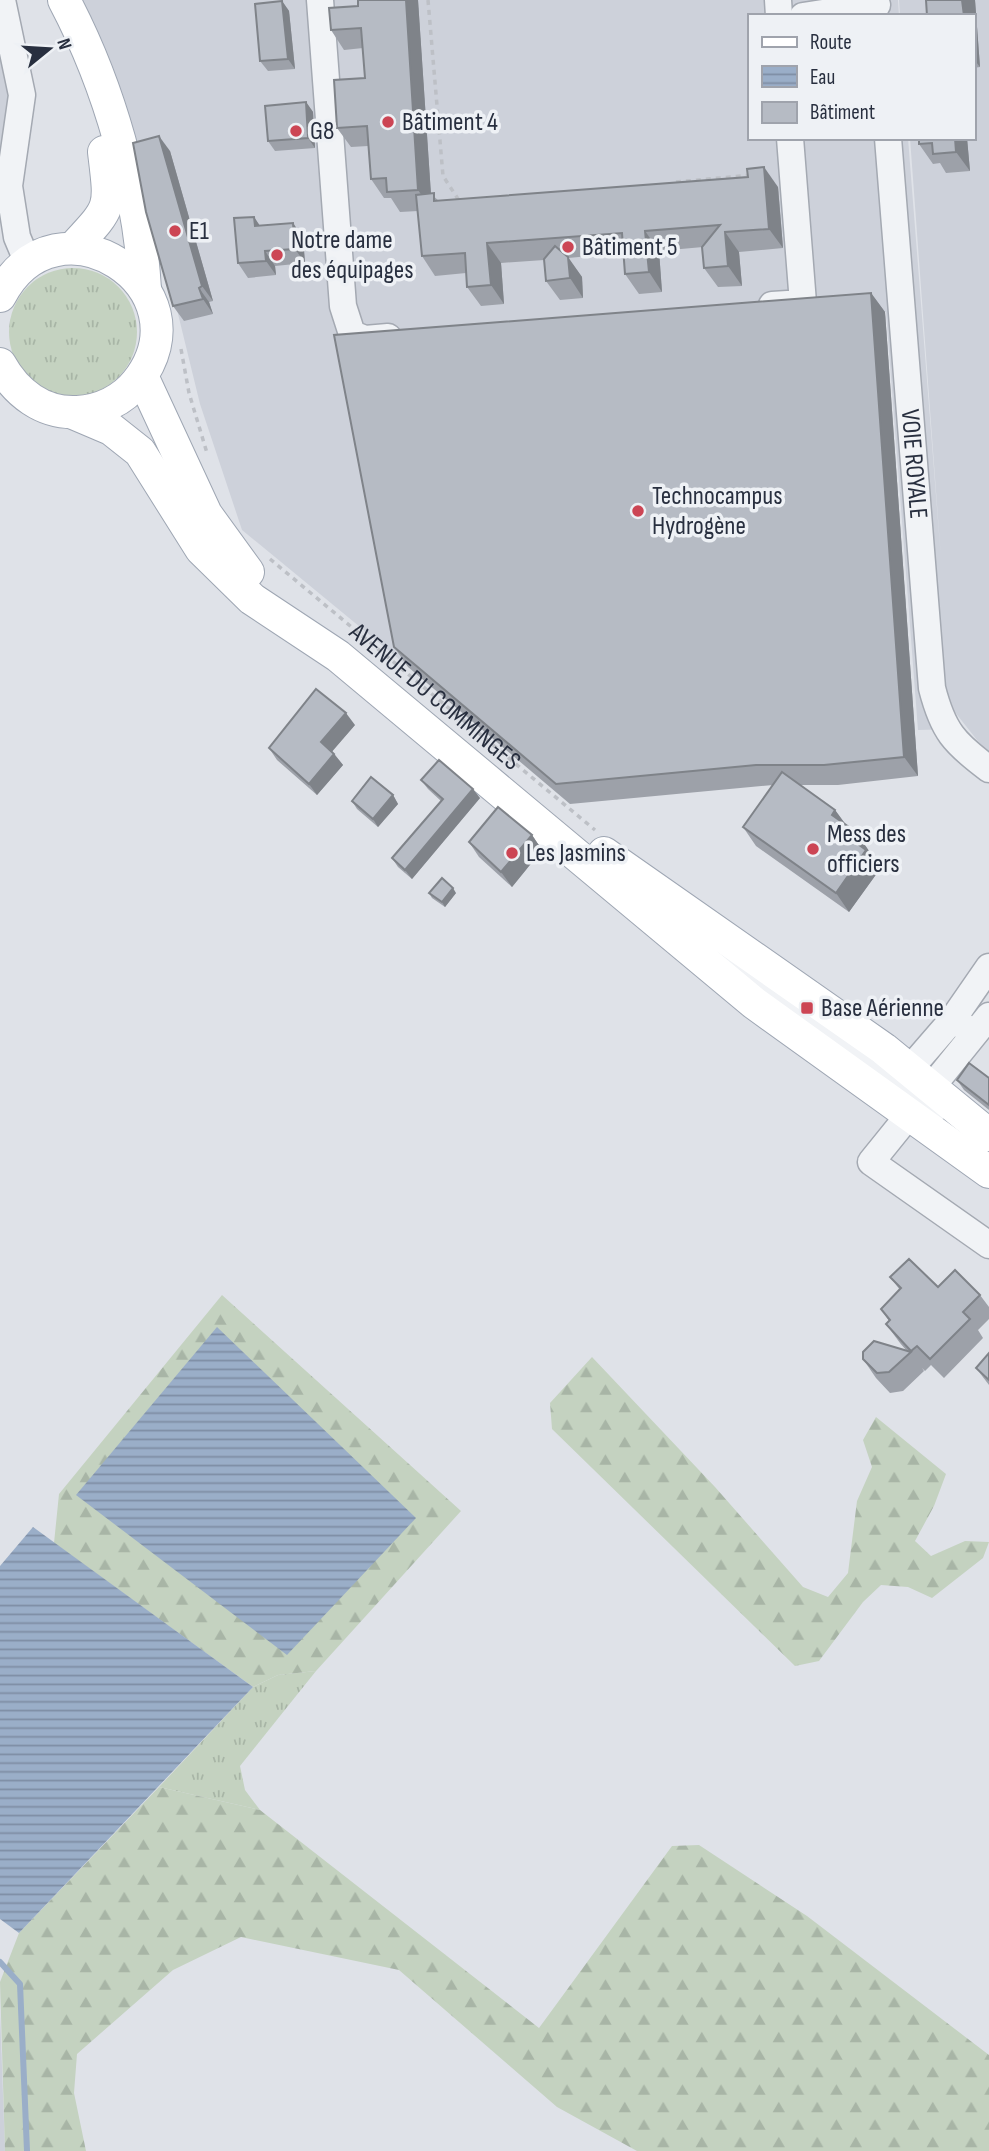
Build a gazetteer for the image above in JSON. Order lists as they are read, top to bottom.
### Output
{
  "streets": {
    "main road": ["AVENUE DU COMMINGES"],
    "street": ["VOIE ROYALE"]
  },
  "places": {
    "other": [
      "Bâtiment 4",
      "G8",
      "E1",
      "Bâtiment 5",
      "Notre dame des équipages",
      "Technocampus Hydrogène",
      "Mess des officiers",
      "Les Jasmins"
    ],
    "transit": ["Base Aérienne"]
  },
  "legend": ["Route", "Eau", "Bâtiment"],
  "north": "right"
}
